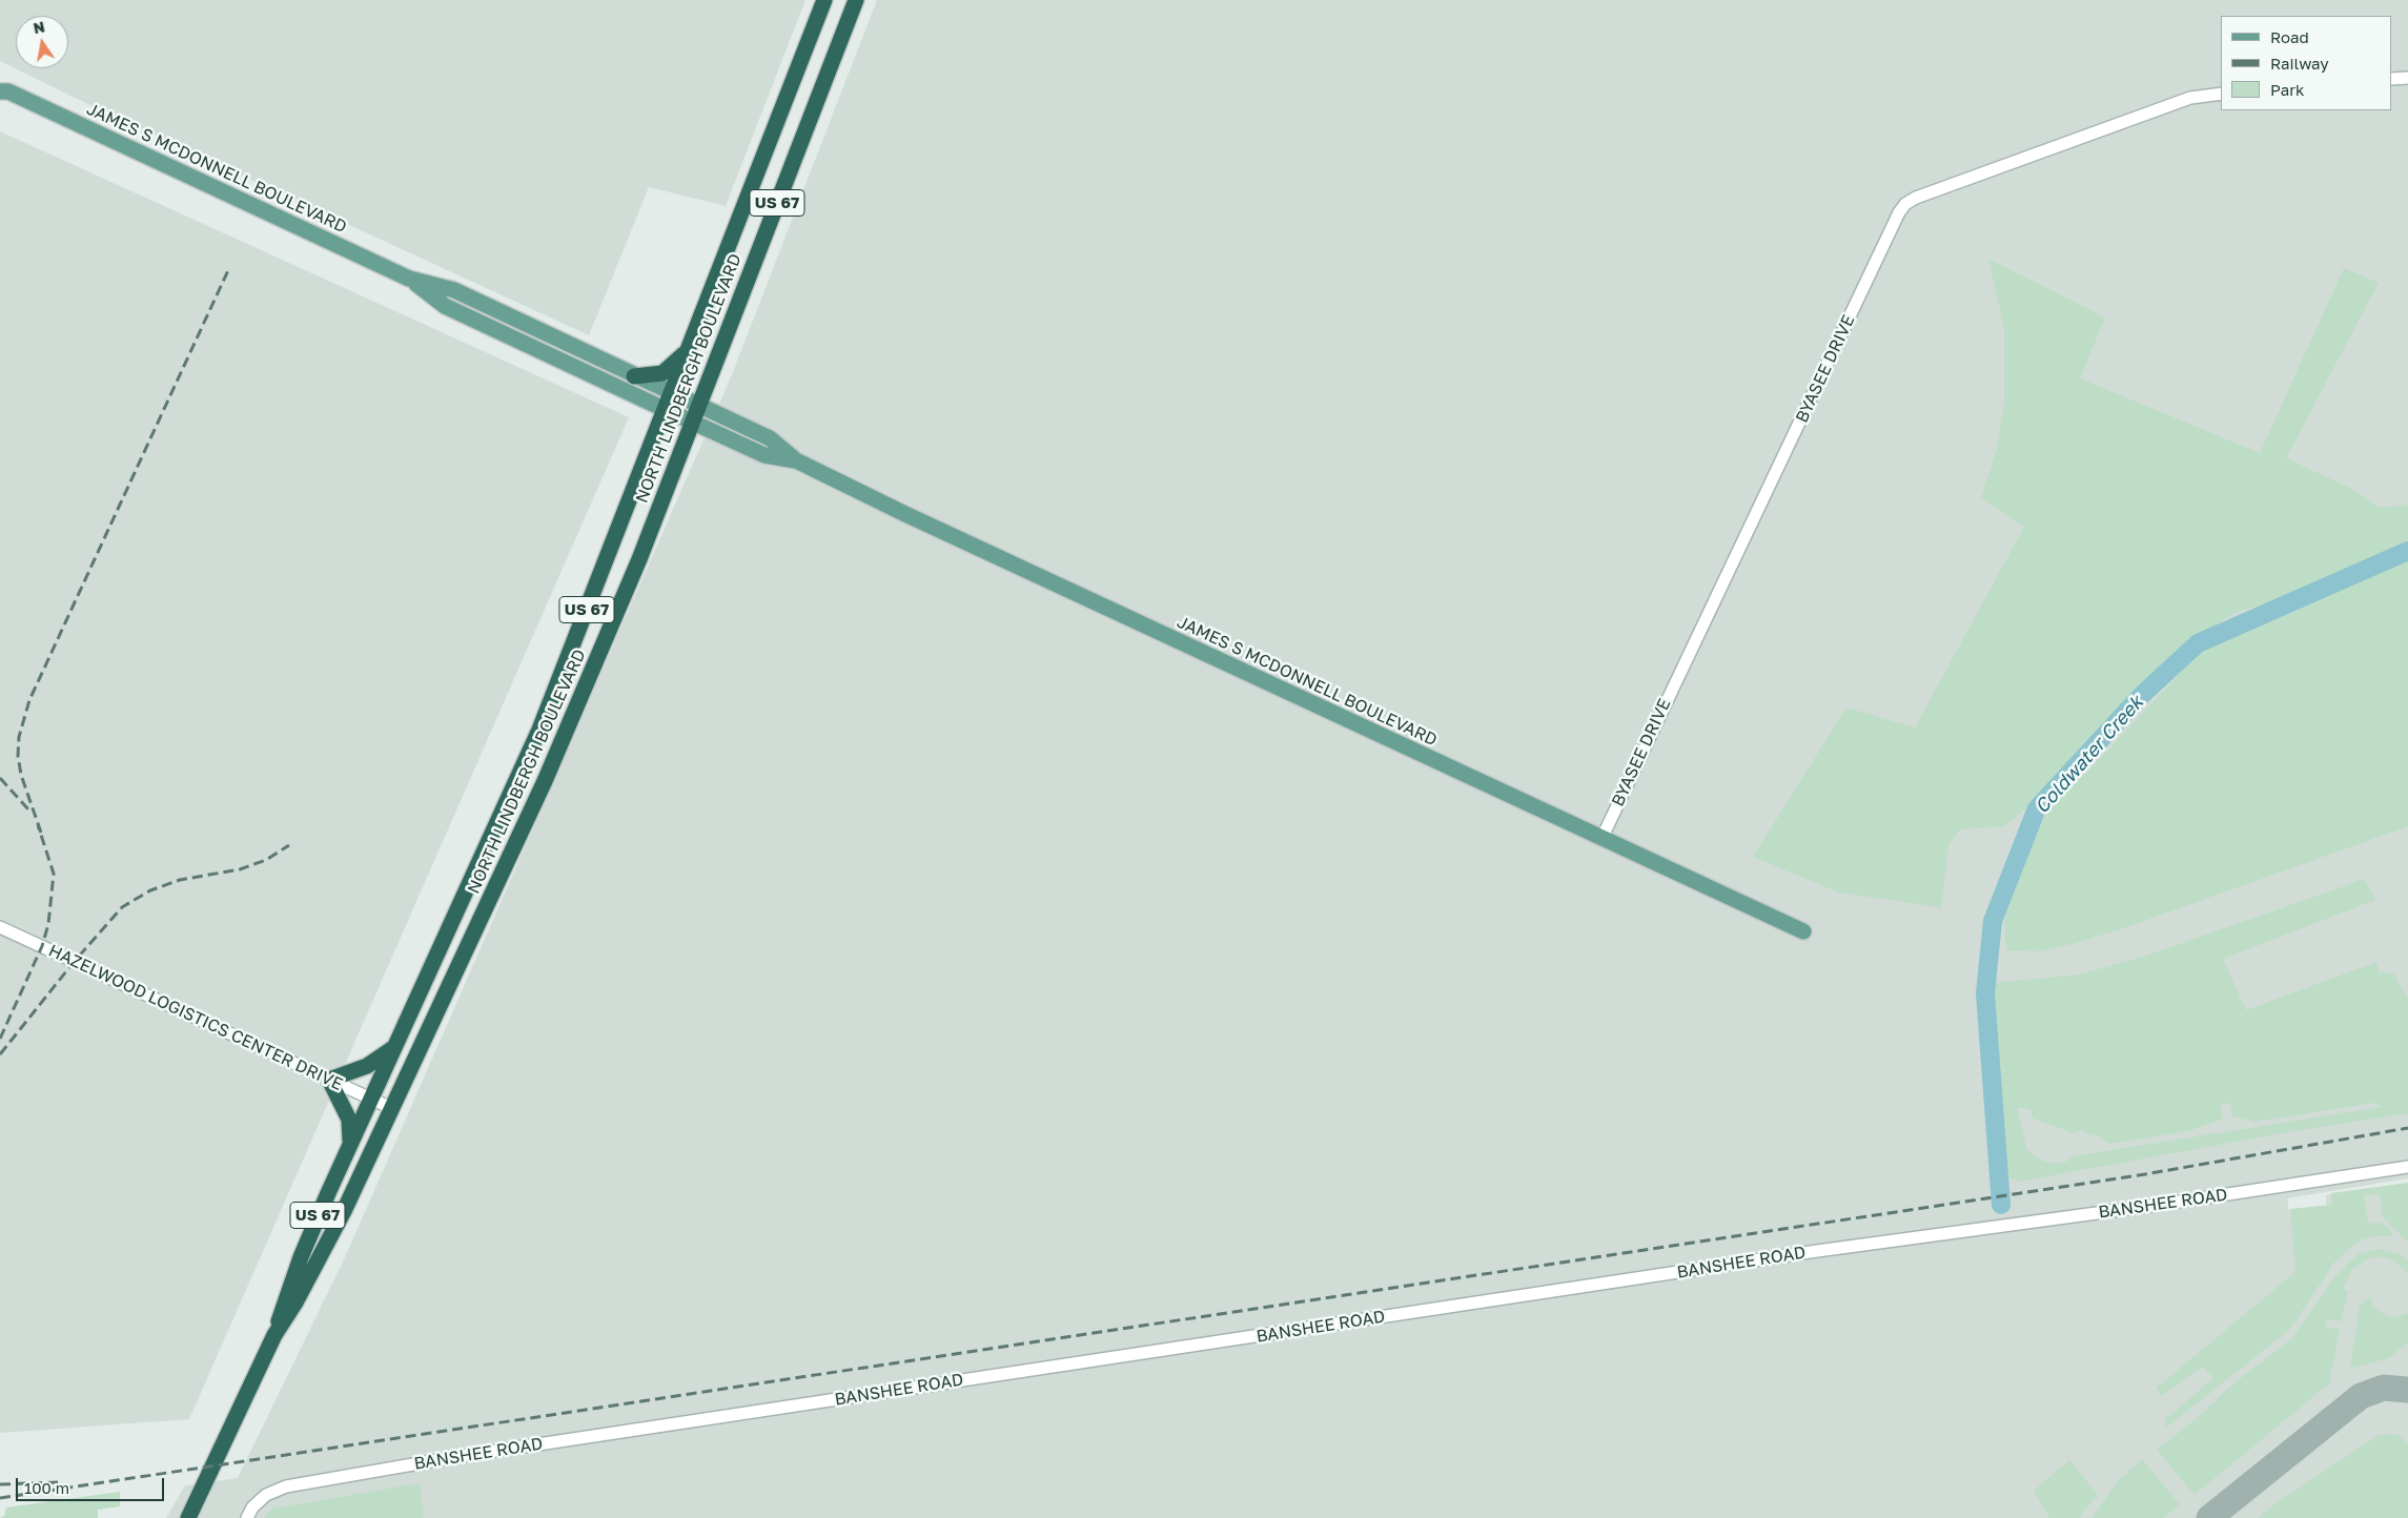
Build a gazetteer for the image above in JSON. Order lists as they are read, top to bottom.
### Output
{
  "streets": {
    "highway": ["US 67", "NORTH LINDBERGH BOULEVARD"],
    "main road": ["JAMES S MCDONNELL BOULEVARD"],
    "street": ["BYASEE DRIVE", "HAZELWOOD LOGISTICS CENTER DRIVE", "BANSHEE ROAD"]
  },
  "crossings": [
    ["JAMES S MCDONNELL BOULEVARD", "BYASEE DRIVE"],
    ["JAMES S MCDONNELL BOULEVARD", "NORTH LINDBERGH BOULEVARD"],
    ["NORTH LINDBERGH BOULEVARD", "HAZELWOOD LOGISTICS CENTER DRIVE"]
  ],
  "water": ["Coldwater Creek"],
  "legend": ["Road", "Railway", "Park"],
  "scale_bar": "100 m",
  "north": "top"
}
